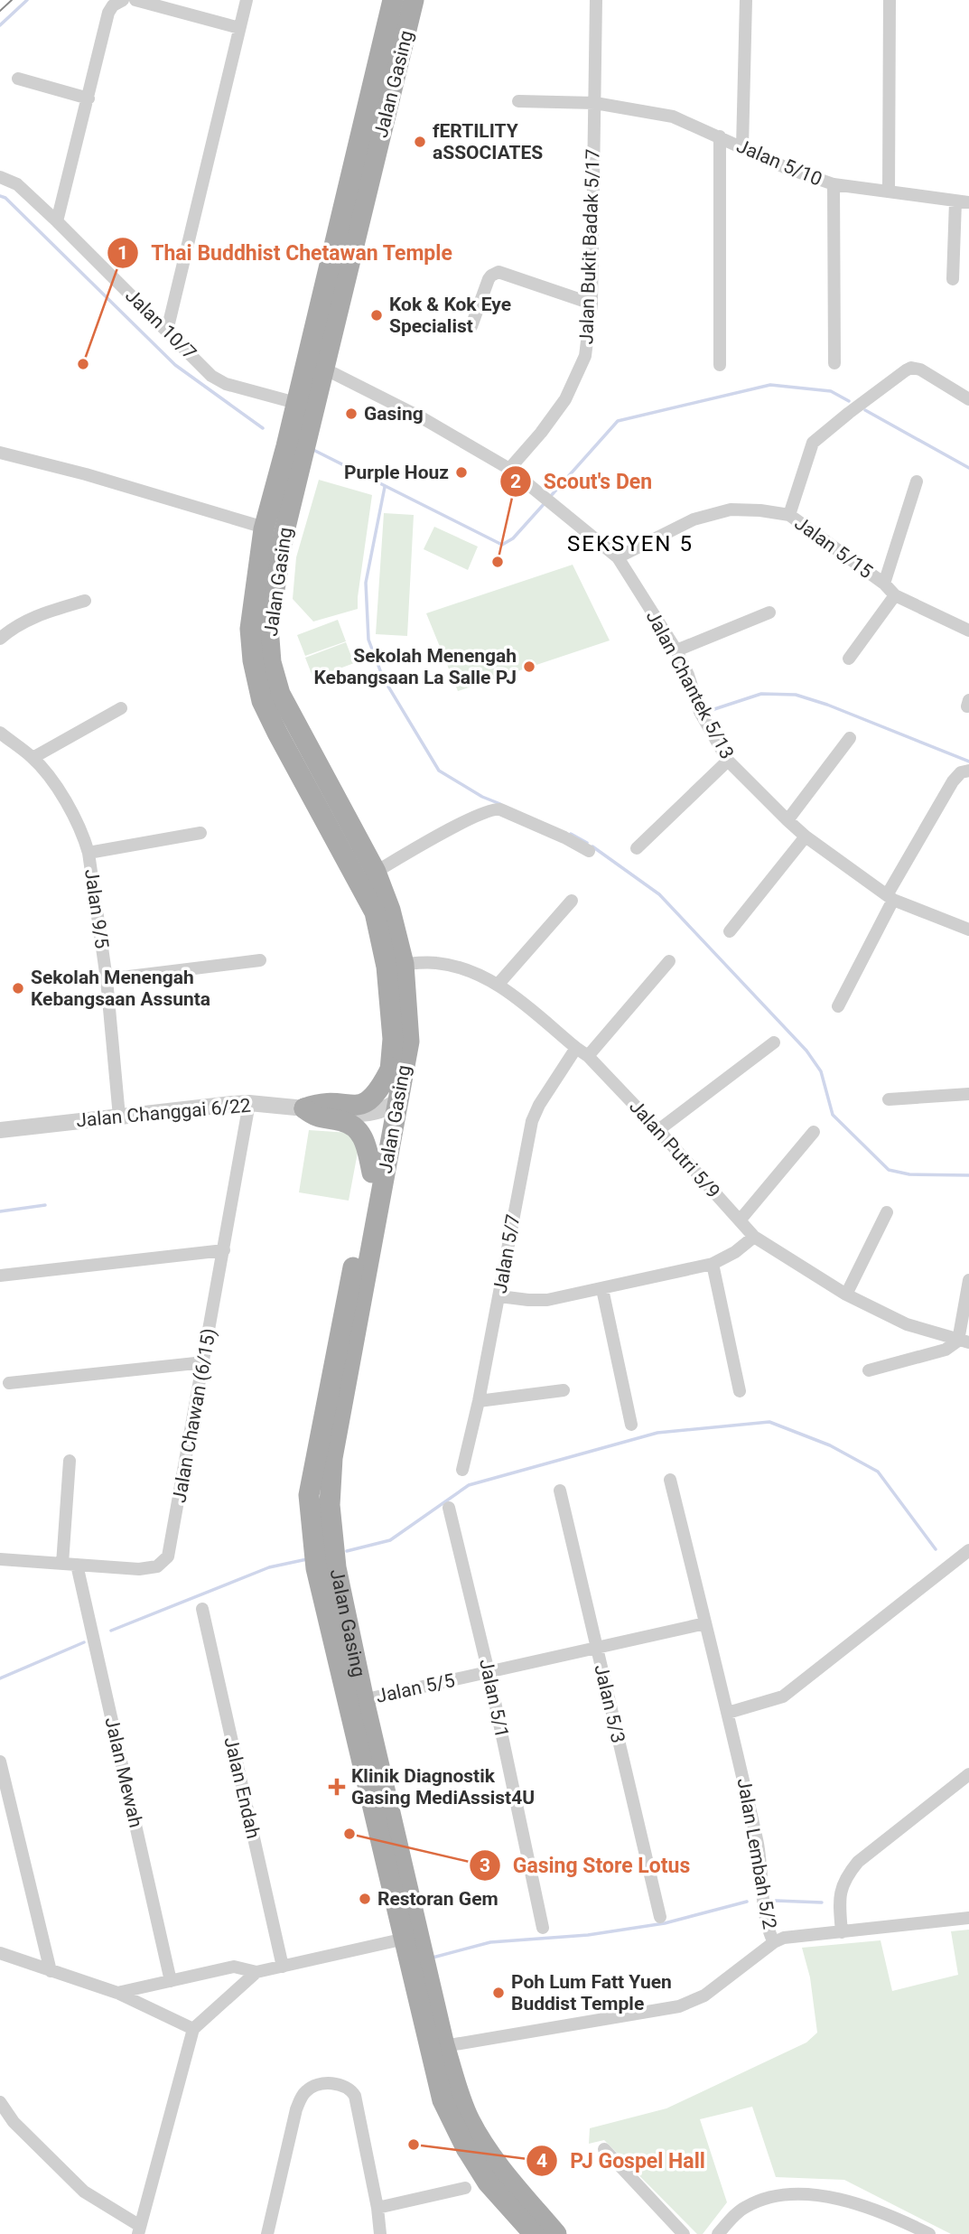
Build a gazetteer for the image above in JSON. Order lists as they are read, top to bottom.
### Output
{
  "streets": {
    "main road": ["Jalan Gasing"],
    "street": [
      "Jalan 5/10",
      "Jalan Bukit Badak 5/17",
      "Jalan 10/7",
      "Jalan 5/15",
      "Jalan Chantek 5/13",
      "Jalan 9/5",
      "Jalan Changgai 6/22",
      "Jalan Putri 5/9",
      "Jalan 5/7",
      "Jalan Chawan (6/15)",
      "Jalan 5/5",
      "Jalan 5/1",
      "Jalan 5/3",
      "Jalan Mewah",
      "Jalan Endah",
      "Jalan Lembah 5/2"
    ]
  },
  "crossings": [
    ["Jalan Gasing", "Jalan 10/7"],
    ["Jalan Gasing", "Jalan Chantek 5/13"],
    ["Jalan Gasing", "Jalan Changgai 6/22"],
    ["Jalan Gasing", "Jalan Putri 5/9"],
    ["Jalan Gasing", "Jalan 5/5"],
    ["Jalan Gasing", "Jalan Lembah 5/2"],
    ["Jalan 5/10", "Jalan Bukit Badak 5/17"],
    ["Jalan Bukit Badak 5/17", "Jalan Chantek 5/13"],
    ["Jalan 5/15", "Jalan Chantek 5/13"],
    ["Jalan 9/5", "Jalan Changgai 6/22"],
    ["Jalan Changgai 6/22", "Jalan Chawan (6/15)"],
    ["Jalan Putri 5/9", "Jalan 5/7"],
    ["Jalan Chawan (6/15)", "Jalan Mewah"],
    ["Jalan 5/5", "Jalan 5/1"],
    ["Jalan 5/5", "Jalan 5/3"],
    ["Jalan 5/5", "Jalan Lembah 5/2"]
  ],
  "districts": ["SEKSYEN 5"],
  "places": {
    "other": [
      "fERTILITY aSSOCIATES",
      "Kok & Kok Eye Specialist",
      "Thai Buddhist Chetawan Temple",
      "Gasing",
      "Purple Houz",
      "Scout's Den",
      "Sekolah Menengah Kebangsaan La Salle PJ",
      "Sekolah Menengah Kebangsaan Assunta",
      "Gasing Store Lotus",
      "Restoran Gem",
      "Poh Lum Fatt Yuen Buddist Temple",
      "PJ Gospel Hall"
    ],
    "health": ["Klinik Diagnostik Gasing MediAssist4U"]
  }
}
